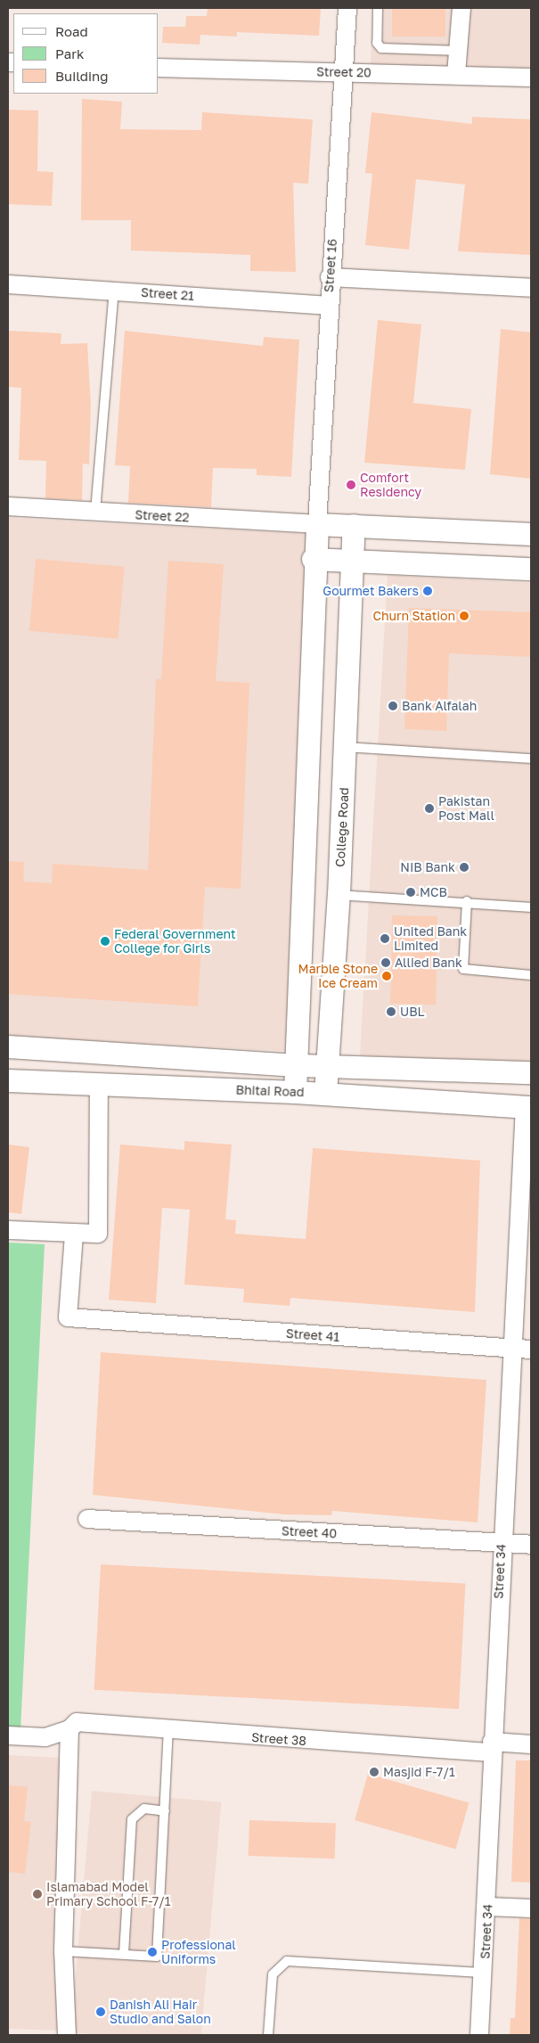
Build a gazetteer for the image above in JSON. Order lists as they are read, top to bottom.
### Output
{
  "streets": {
    "street": [
      "Street 20",
      "Street 16",
      "Street 21",
      "Street 22",
      "College Road",
      "Bhitai Road",
      "Street 41",
      "Street 40",
      "Street 34",
      "Street 38"
    ]
  },
  "crossings": [
    ["Street 20", "Street 16"],
    ["Street 16", "Street 21"],
    ["Street 16", "Street 22"],
    ["College Road", "Bhitai Road"],
    ["Bhitai Road", "Street 34"],
    ["Street 41", "Street 34"],
    ["Street 40", "Street 34"],
    ["Street 34", "Street 38"]
  ],
  "places": [
    "Comfort Residency",
    "Gourmet Bakers",
    "Churn Station",
    "Bank Alfalah",
    "Pakistan Post Mall",
    "NIB Bank",
    "MCB",
    "United Bank Limited",
    "Federal Government College for Girls",
    "Allied Bank",
    "Marble Stone Ice Cream",
    "UBL",
    "Masjid F-7/1",
    "Islamabad Model Primary School F-7/1",
    "Professional Uniforms",
    "Danish Ali Hair Studio and Salon"
  ],
  "legend": ["Road", "Park", "Building"]
}
